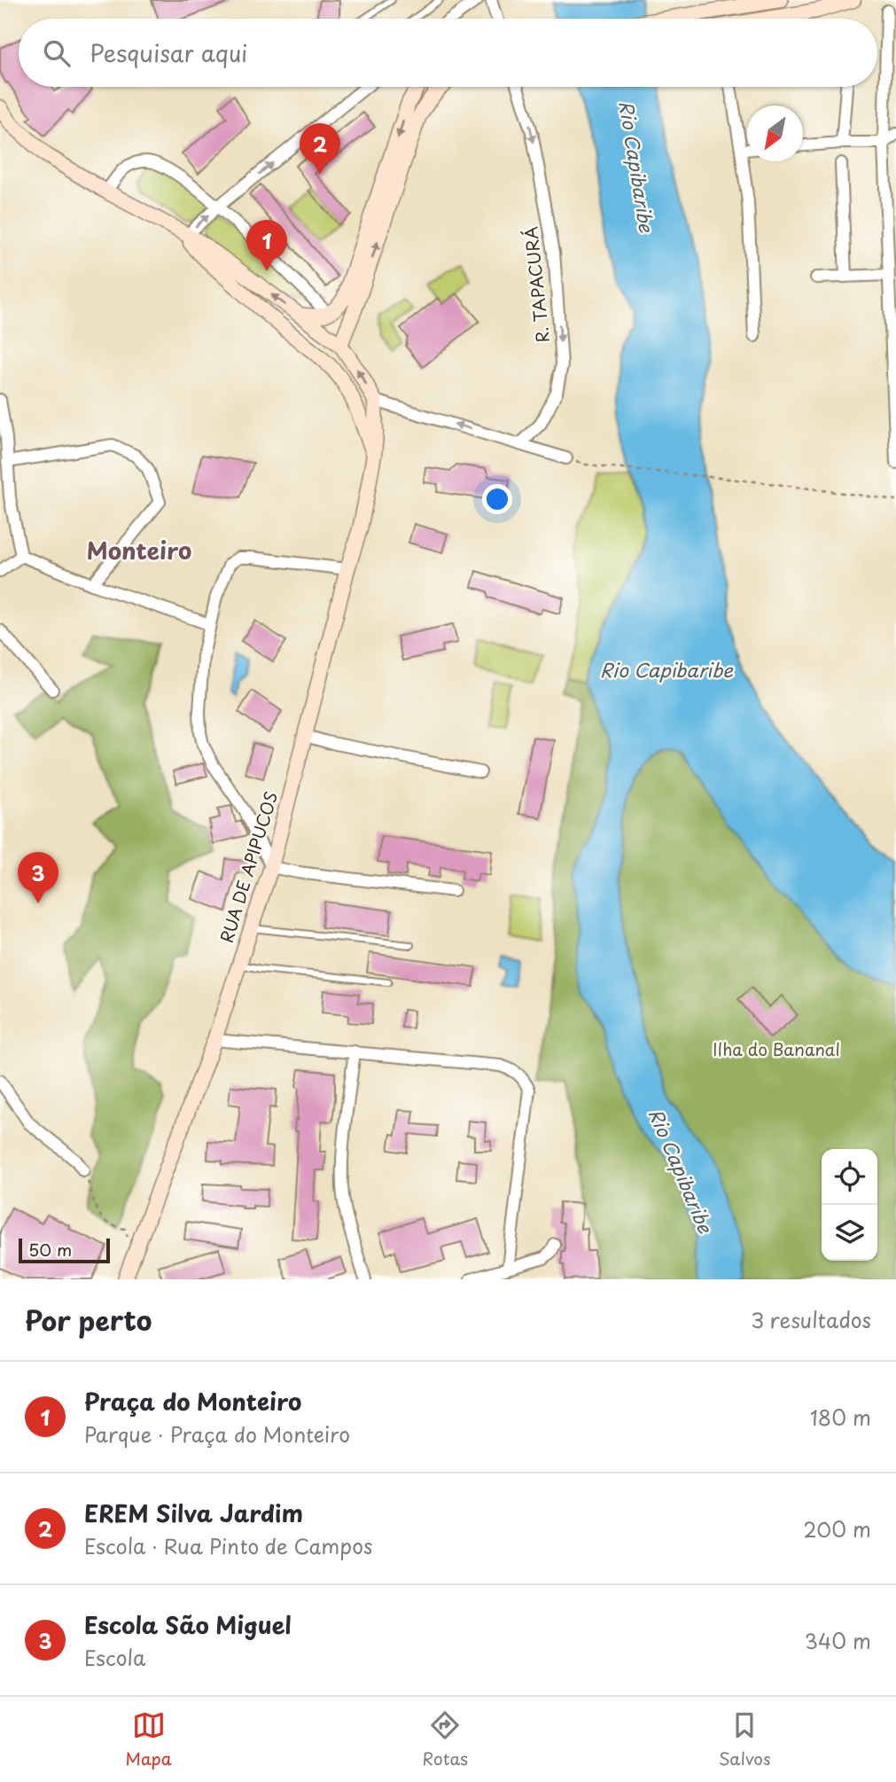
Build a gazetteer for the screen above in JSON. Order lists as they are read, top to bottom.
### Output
{
  "streets": {
    "main road": ["RUA DE APIPUCOS"],
    "street": ["R. TAPACURÁ"]
  },
  "one_way": ["R. TAPACURÁ"],
  "districts": ["Monteiro"],
  "water": ["Rio Capibaribe"],
  "parks": ["Ilha do Bananal"],
  "scale_bar": "50 m",
  "north": "bottom left",
  "page": {
    "search": "Pesquisar aqui",
    "pins": ["2", "1", "3"],
    "scale": "50 m",
    "heading": ["Por perto", "3 resultados"],
    "list": [
      {
        "mark": "1",
        "name": "Praça do Monteiro",
        "note": "Parque · Praça do Monteiro",
        "value": "180 m"
      },
      {
        "mark": "2",
        "name": "EREM Silva Jardim",
        "note": "Escola · Rua Pinto de Campos",
        "value": "200 m"
      },
      {
        "mark": "3",
        "name": "Escola São Miguel",
        "note": "Escola",
        "value": "340 m"
      }
    ],
    "nav": ["Mapa", "Rotas", "Salvos"]
  }
}
